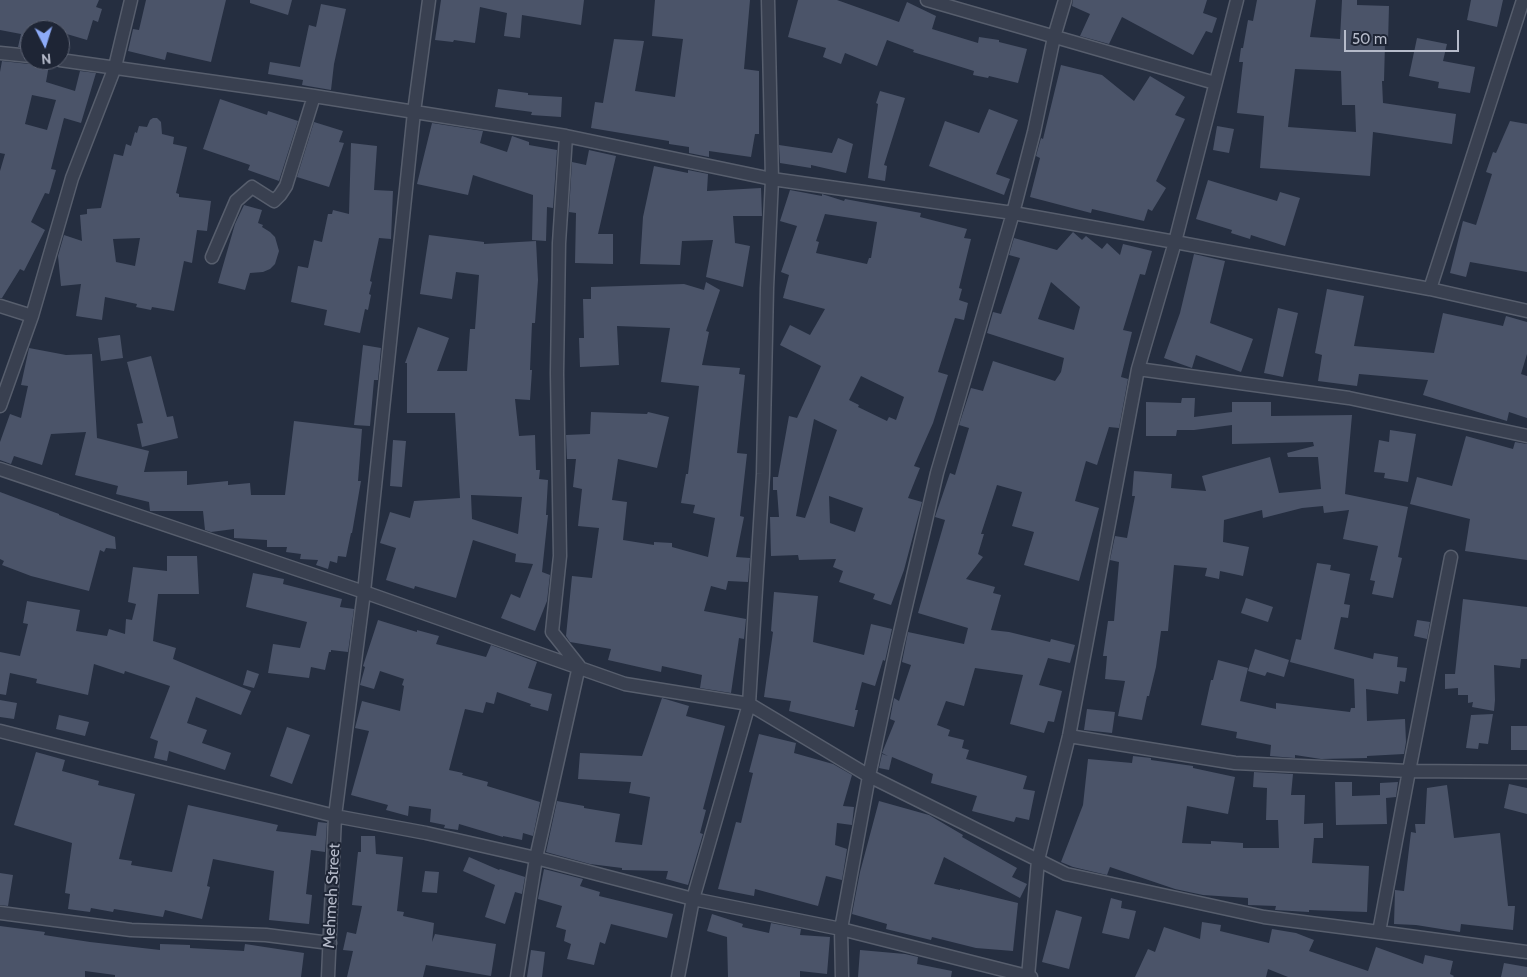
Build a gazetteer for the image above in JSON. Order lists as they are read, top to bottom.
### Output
{
  "streets": {
    "street": ["Mehmeh Street"]
  },
  "scale_bar": "50 m",
  "north": "bottom"
}
